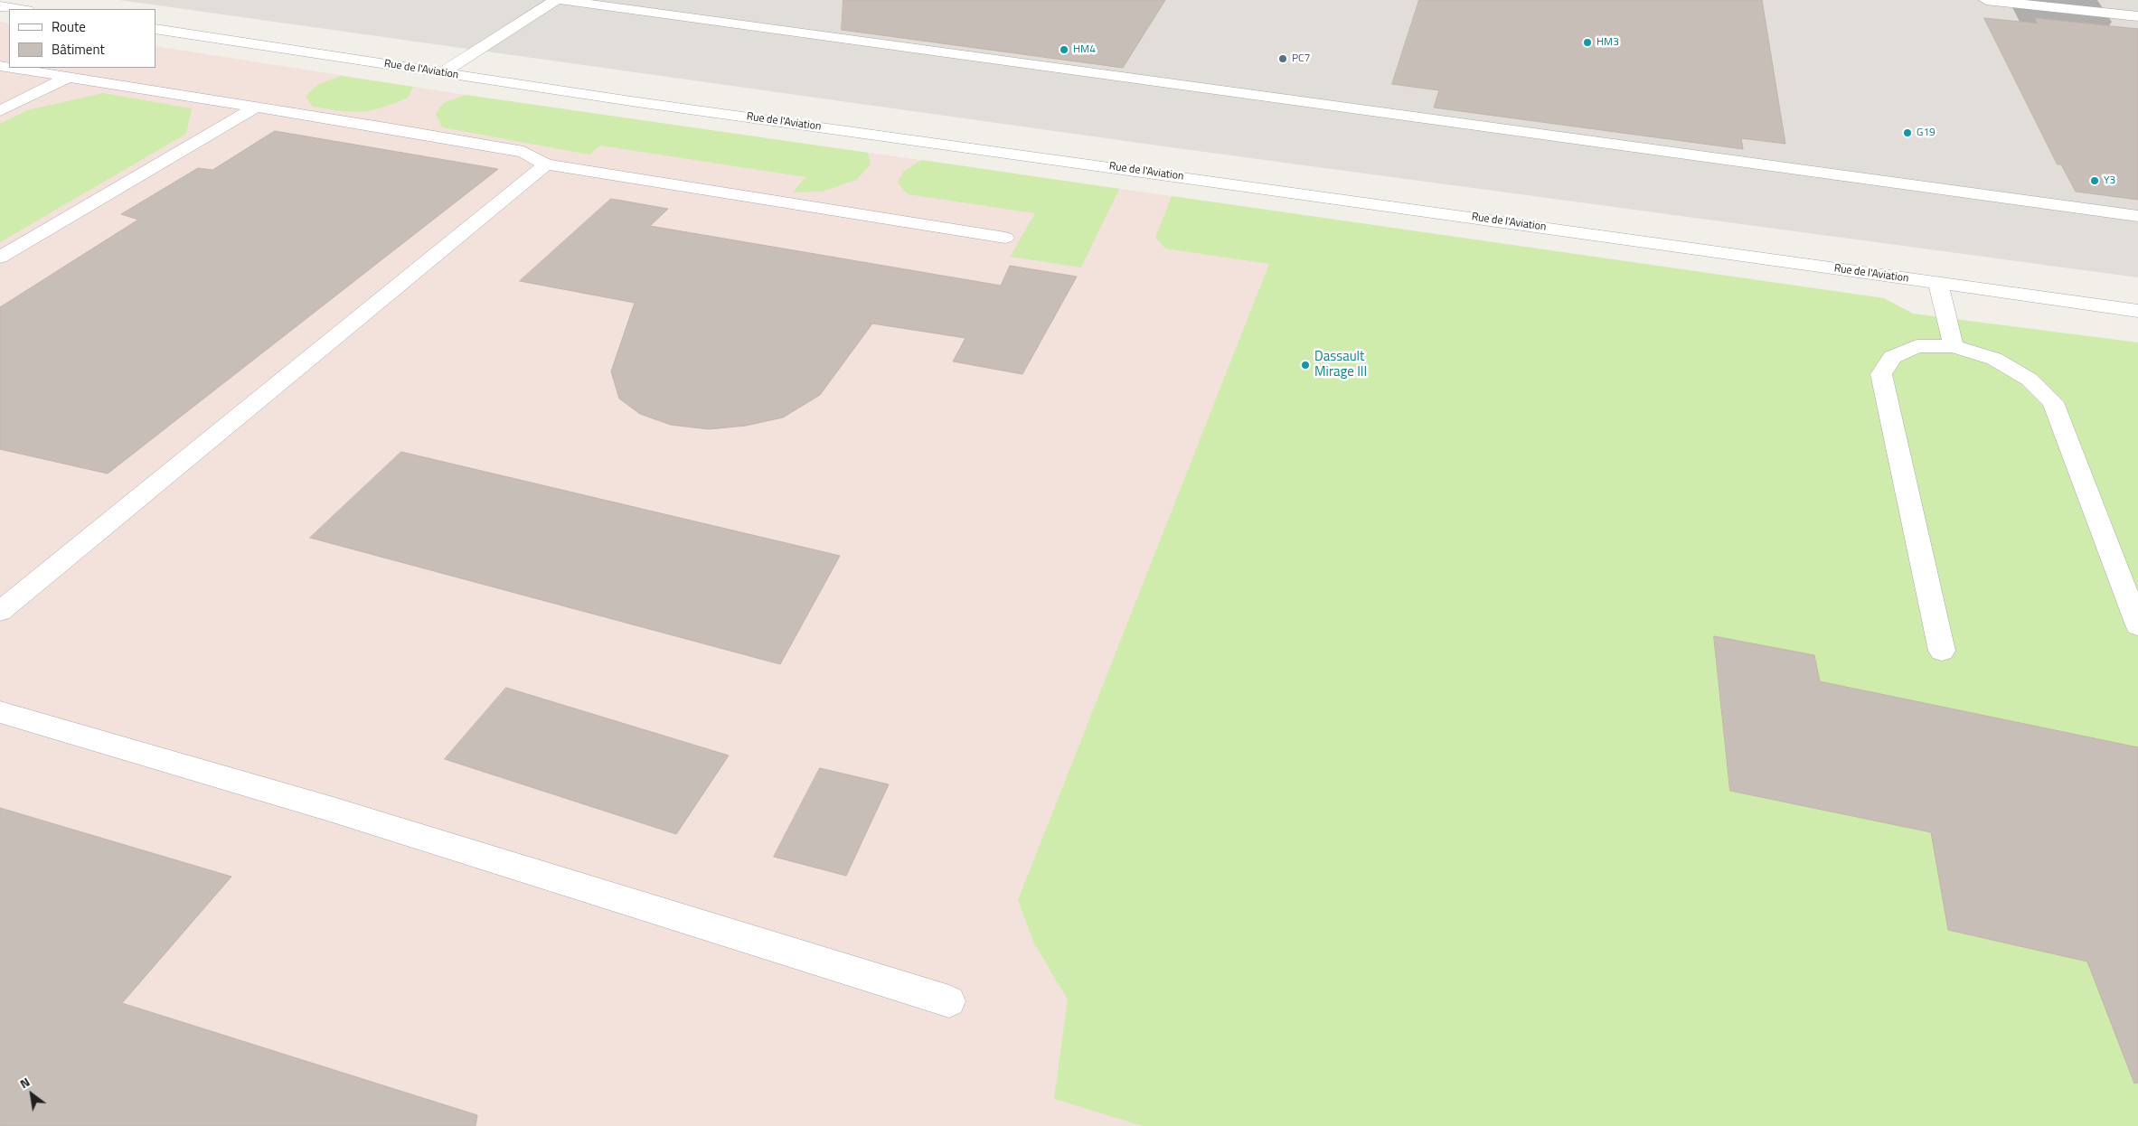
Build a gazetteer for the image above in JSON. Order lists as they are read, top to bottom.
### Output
{
  "streets": {
    "street": ["Rue de l'Aviation"]
  },
  "places": [
    "HM3",
    "HM4",
    "PC7",
    "G19",
    "Y3",
    "Dassault Mirage III"
  ],
  "legend": ["Route", "Bâtiment"],
  "north": "top left"
}
